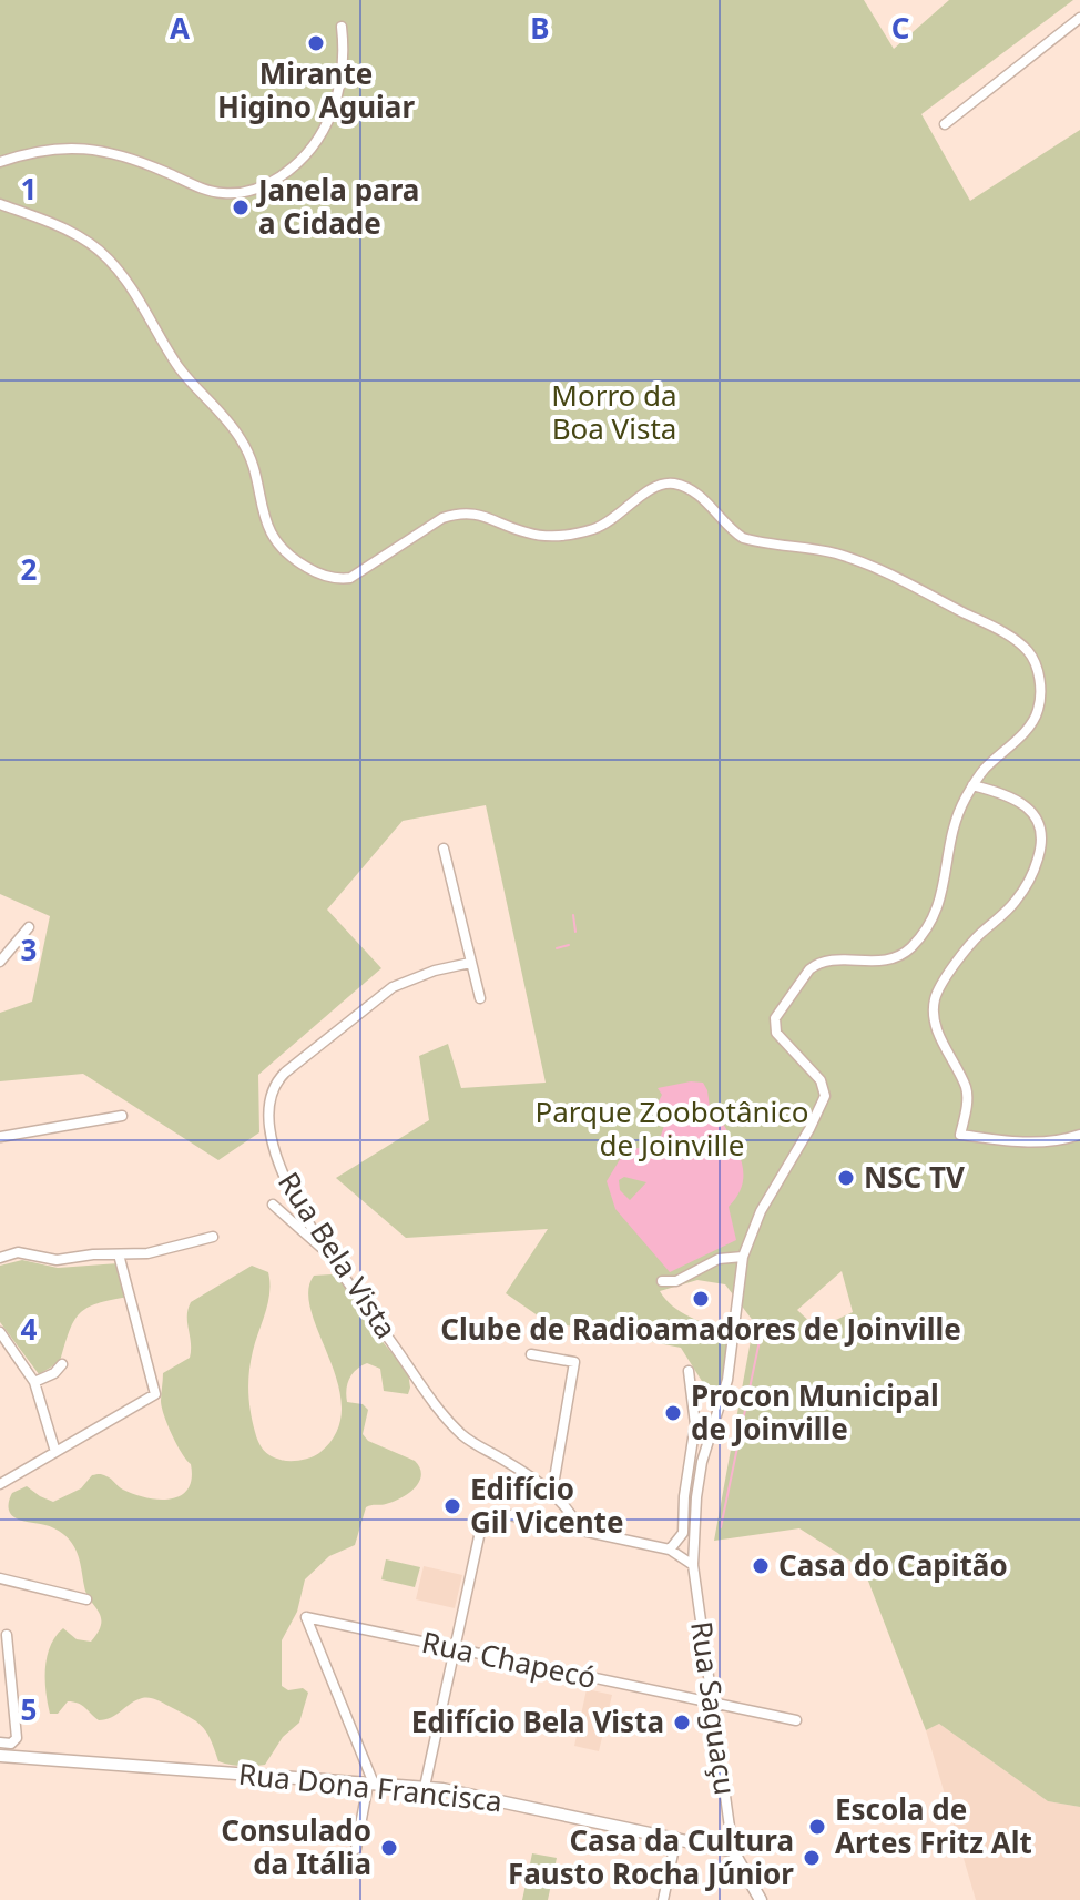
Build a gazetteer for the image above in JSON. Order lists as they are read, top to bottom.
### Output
{
  "streets": {
    "main road": ["Rua Dona Francisca"],
    "street": ["Rua Bela Vista", "Rua Chapecó", "Rua Saguaçu"]
  },
  "crossings": [
    ["Rua Chapecó", "Rua Saguaçu"],
    ["Rua Chapecó", "Rua Dona Francisca"],
    ["Rua Saguaçu", "Rua Dona Francisca"]
  ],
  "parks": ["Morro da Boa Vista", "Parque Zoobotânico de Joinville"],
  "places": [
    "Mirante Higino Aguiar",
    "Janela para a Cidade",
    "NSC TV",
    "Clube de Radioamadores de Joinville",
    "Procon Municipal de Joinville",
    "Edifício Gil Vicente",
    "Casa do Capitão",
    "Edifício Bela Vista",
    "Escola de Artes Fritz Alt",
    "Consulado da Itália",
    "Casa da Cultura Fausto Rocha Júnior"
  ],
  "grid": {
    "columns": ["A", "B", "C"],
    "rows": [
      "1",
      "2",
      "3",
      "4",
      "5"
    ]
  }
}
